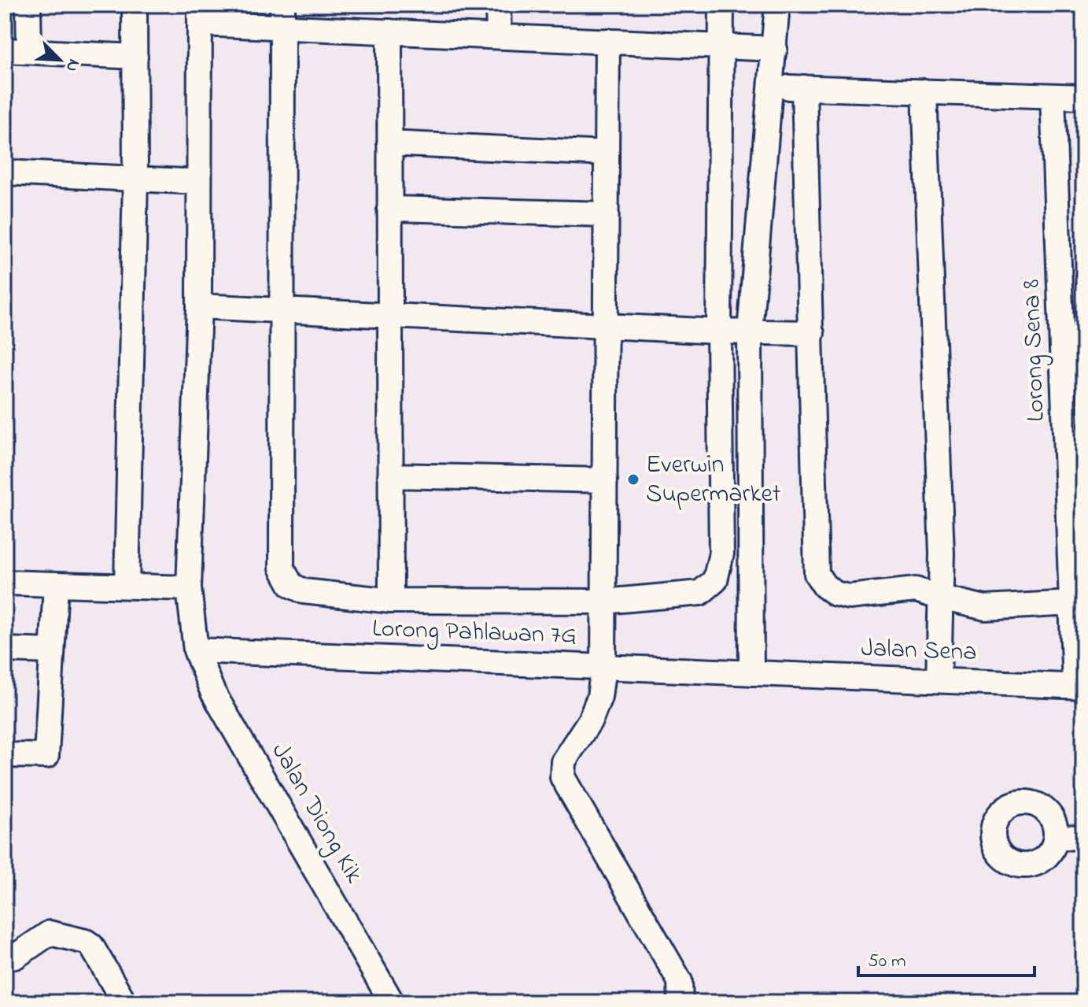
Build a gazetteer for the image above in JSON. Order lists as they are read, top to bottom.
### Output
{
  "streets": {
    "street": [
      "Lorong Sena 8",
      "Lorong Pahlawan 7G",
      "Jalan Sena",
      "Jalan Diong Kik"
    ]
  },
  "crossings": [
    ["Lorong Sena 8", "Jalan Sena"],
    ["Lorong Pahlawan 7G", "Jalan Sena"],
    ["Lorong Pahlawan 7G", "Jalan Diong Kik"]
  ],
  "places": ["Everwin Supermarket"],
  "scale_bar": "50 m",
  "north": "bottom right"
}
